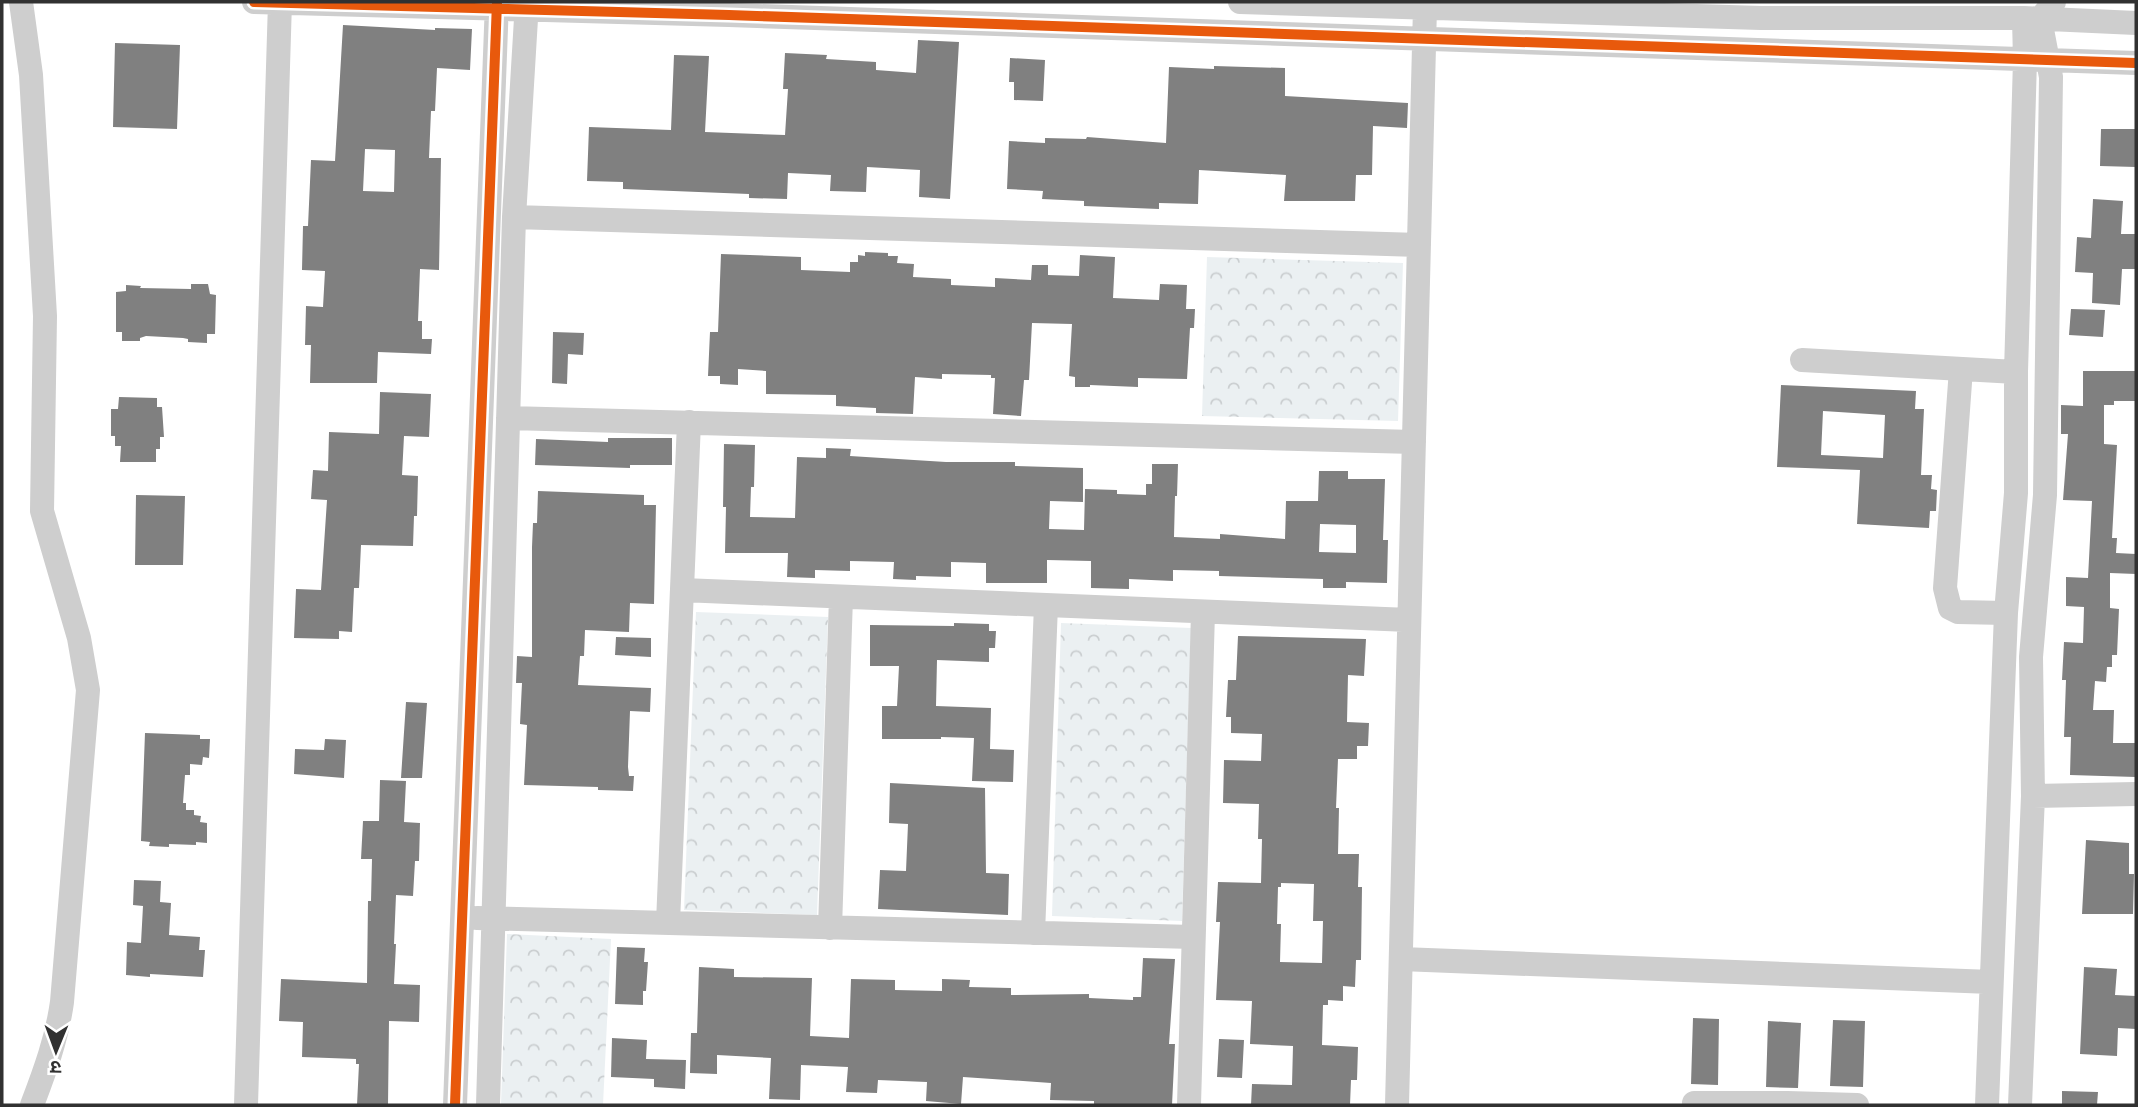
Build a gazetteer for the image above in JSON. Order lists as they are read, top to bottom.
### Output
{
  "north": "bottom"
}
